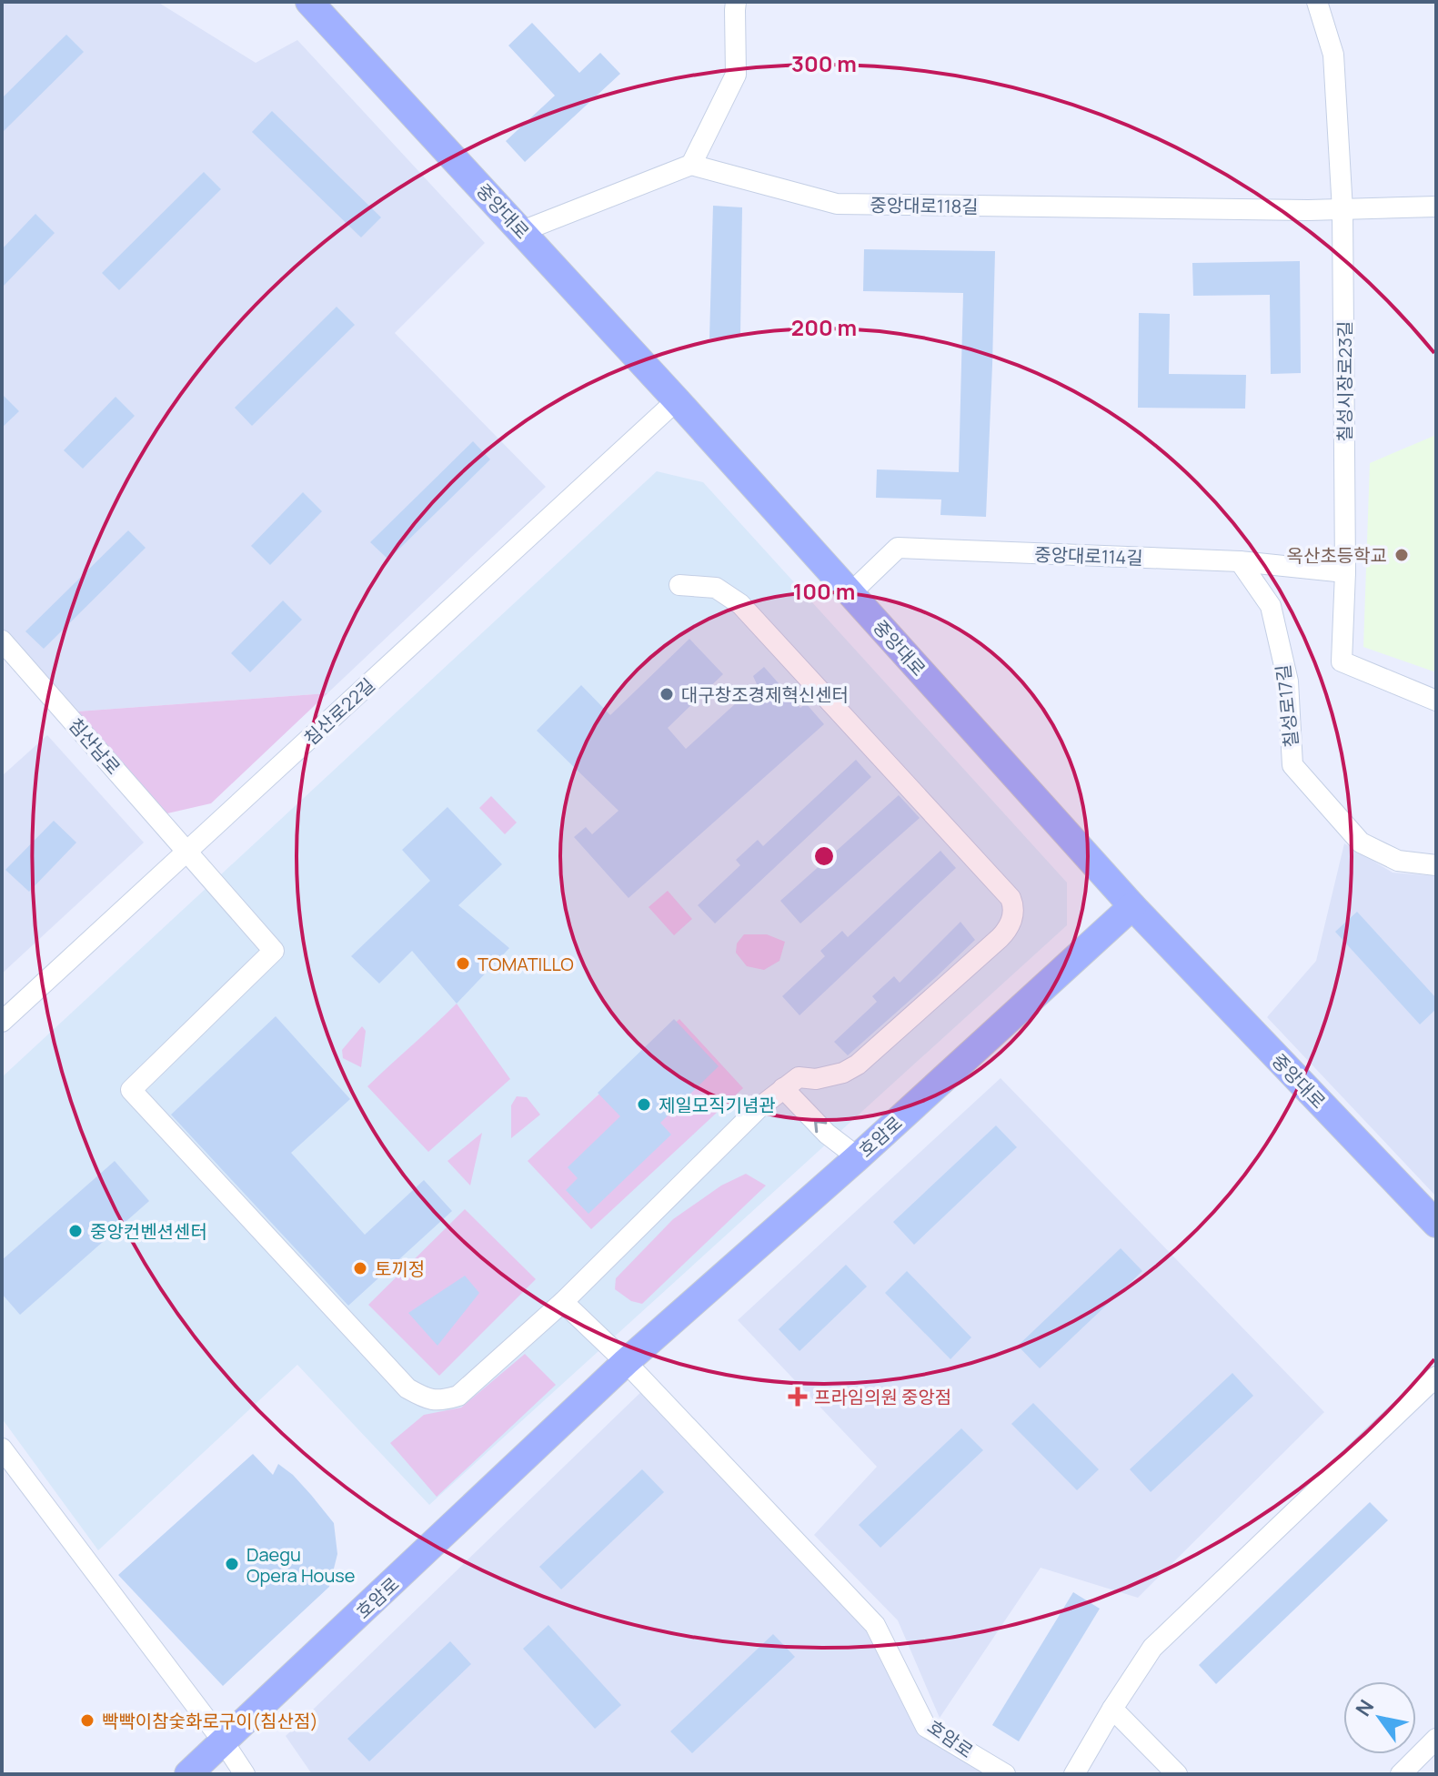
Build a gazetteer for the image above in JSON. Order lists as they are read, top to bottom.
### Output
{
  "streets": {
    "main road": ["중앙대로", "호암로"],
    "street": [
      "중앙대로118길",
      "칠성시장로23길",
      "중앙대로114길",
      "칠성로17길",
      "침산로22길",
      "침산남로"
    ]
  },
  "crossings": [
    ["중앙대로118길", "칠성시장로23길"],
    ["중앙대로", "중앙대로114길"],
    ["중앙대로", "침산로22길"],
    ["중앙대로", "호암로"],
    ["칠성시장로23길", "중앙대로114길"],
    ["중앙대로114길", "칠성로17길"],
    ["침산로22길", "침산남로"]
  ],
  "places": {
    "other": [
      "옥산초등학교",
      "대구창조경제혁신센터",
      "TOMATILLO",
      "제일모직기념관",
      "중앙컨벤션센터",
      "토끼정",
      "Daegu Opera House",
      "빡빡이참숯화로구이(침산점)"
    ],
    "health": ["프라임의원 중앙점"]
  },
  "north": "top left",
  "rings": ["300 m", "200 m", "100 m"]
}
